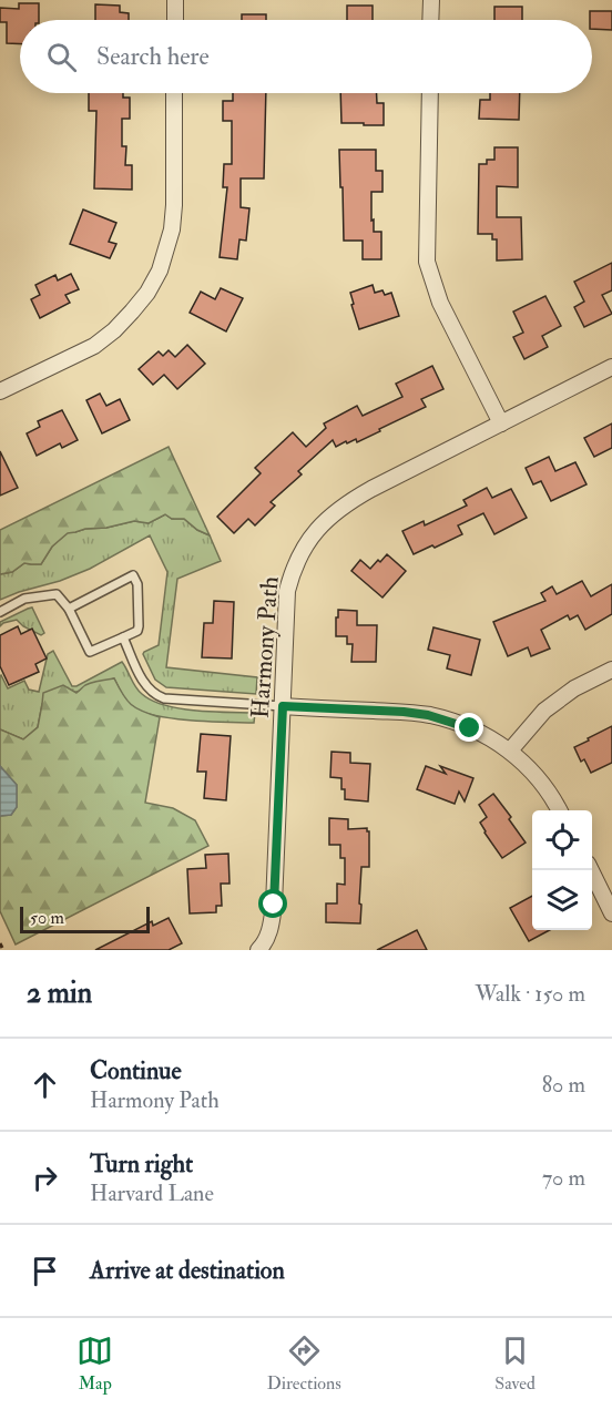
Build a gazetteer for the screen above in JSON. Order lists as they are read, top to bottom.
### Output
{
  "streets": {
    "street": ["Harmony Path"]
  },
  "scale_bar": "50 m",
  "page": {
    "search": "Search here",
    "scale": "50 m",
    "heading": ["2 min", "Walk · 150 m"],
    "list": [
      ["Continue", "Harmony Path", "80 m"],
      ["Turn right", "Harvard Lane", "70 m"],
      "Arrive at destination"
    ],
    "nav": ["Map", "Directions", "Saved"]
  }
}
